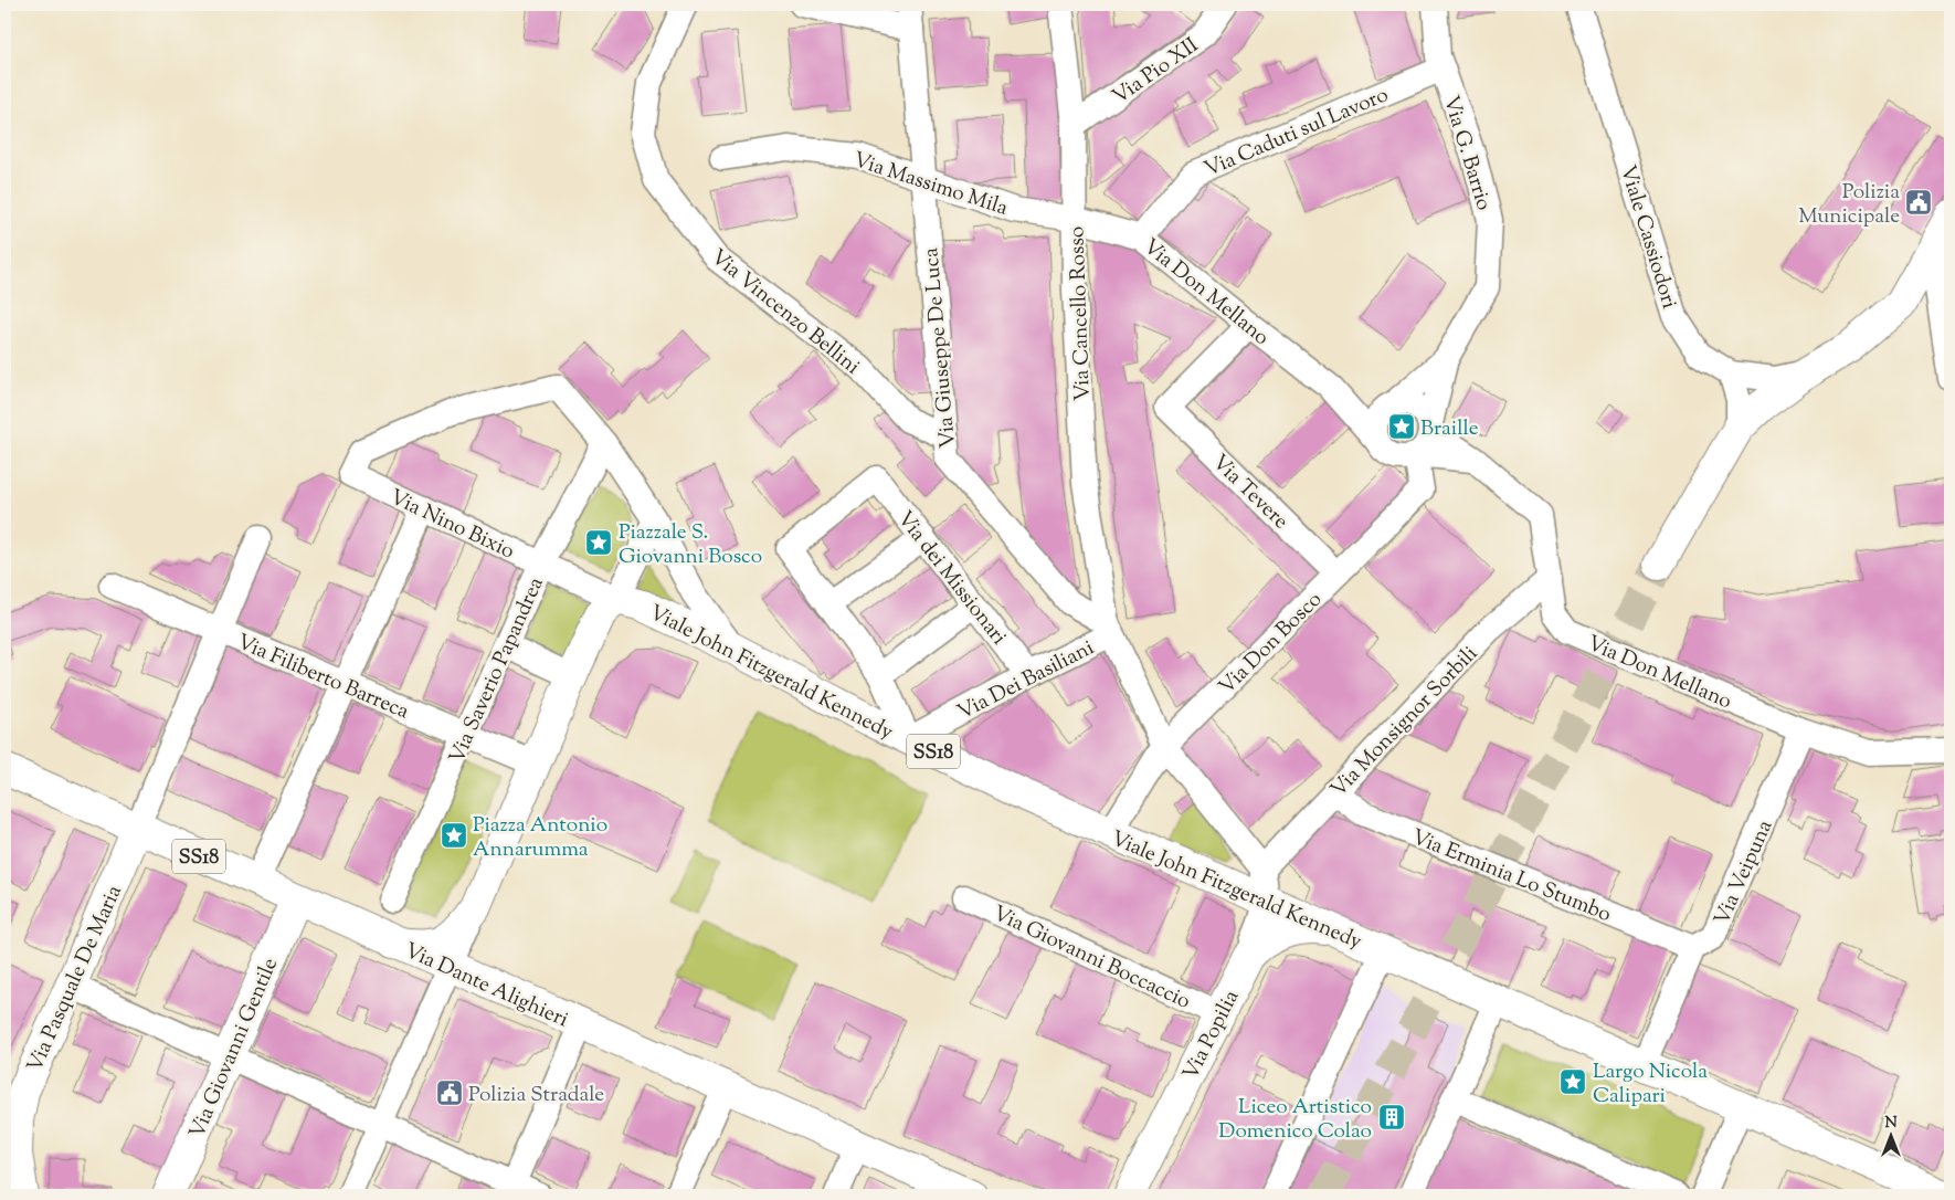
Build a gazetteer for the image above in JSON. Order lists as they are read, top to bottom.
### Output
{
  "streets": {
    "main road": [
      "Viale John Fitzgerald Kennedy",
      "SS18",
      "Via Pasquale De Maria",
      "Via Dante Alighieri",
      "Via Popilia",
      "Via Giovanni Gentile"
    ],
    "street": [
      "Via Pio XII",
      "Via Caduti sul Lavoro",
      "Via G. Barrio",
      "Via Massimo Mila",
      "Viale Cassiodori",
      "Via Don Mellano",
      "Via Vincenzo Bellini",
      "Via Cancello Rosso",
      "Via Giuseppe De Luca",
      "Via Tevere",
      "Via Nino Bixio",
      "Via dei Missionari",
      "Via Don Bosco",
      "Via Saverio Papandrea",
      "Via Filiberto Barreca",
      "Via Dei Basiliani",
      "Via Monsignor Sorbili",
      "Via Veipuna",
      "Via Erminia Lo Stumbo",
      "Via Giovanni Boccaccio"
    ]
  },
  "crossings": [
    ["Via Pio XII", "Via Cancello Rosso"],
    ["Via Caduti sul Lavoro", "Via G. Barrio"],
    ["Via Caduti sul Lavoro", "Via Don Mellano"],
    ["Via Massimo Mila", "Via Don Mellano"],
    ["Via Massimo Mila", "Via Cancello Rosso"],
    ["Via Massimo Mila", "Via Giuseppe De Luca"],
    ["Via Don Mellano", "Via Cancello Rosso"],
    ["Via Don Mellano", "Via Tevere"],
    ["Via Don Mellano", "Via Don Bosco"],
    ["Via Don Mellano", "Via Monsignor Sorbili"],
    ["Via Don Mellano", "Via Veipuna"],
    ["Via Vincenzo Bellini", "Via Giuseppe De Luca"],
    ["Via Cancello Rosso", "Via Giuseppe De Luca"],
    ["Via Cancello Rosso", "Via Dei Basiliani"],
    ["Via Giuseppe De Luca", "Via Dei Basiliani"],
    ["Via Tevere", "Via Don Bosco"],
    ["Via Nino Bixio", "Via Saverio Papandrea"],
    ["Via Nino Bixio", "Viale John Fitzgerald Kennedy"],
    ["Via dei Missionari", "Via Dei Basiliani"],
    ["Via Don Bosco", "Viale John Fitzgerald Kennedy"],
    ["Via Saverio Papandrea", "Via Filiberto Barreca"],
    ["Viale John Fitzgerald Kennedy", "Via Dei Basiliani"],
    ["Viale John Fitzgerald Kennedy", "Via Popilia"],
    ["Via Monsignor Sorbili", "Via Erminia Lo Stumbo"],
    ["Via Veipuna", "Via Erminia Lo Stumbo"],
    ["Via Giovanni Boccaccio", "Via Popilia"],
    ["Via Pasquale De Maria", "Via Dante Alighieri"],
    ["Via Dante Alighieri", "Via Giovanni Gentile"]
  ],
  "places": {
    "public building": ["Polizia Municipale", "Polizia Stradale"],
    "place": [
      "Braille",
      "Piazzale S. Giovanni Bosco",
      "Piazza Antonio Annarumma",
      "Largo Nicola Calipari"
    ],
    "building": ["Liceo Artistico Domenico Colao"]
  },
  "north": "top"
}
